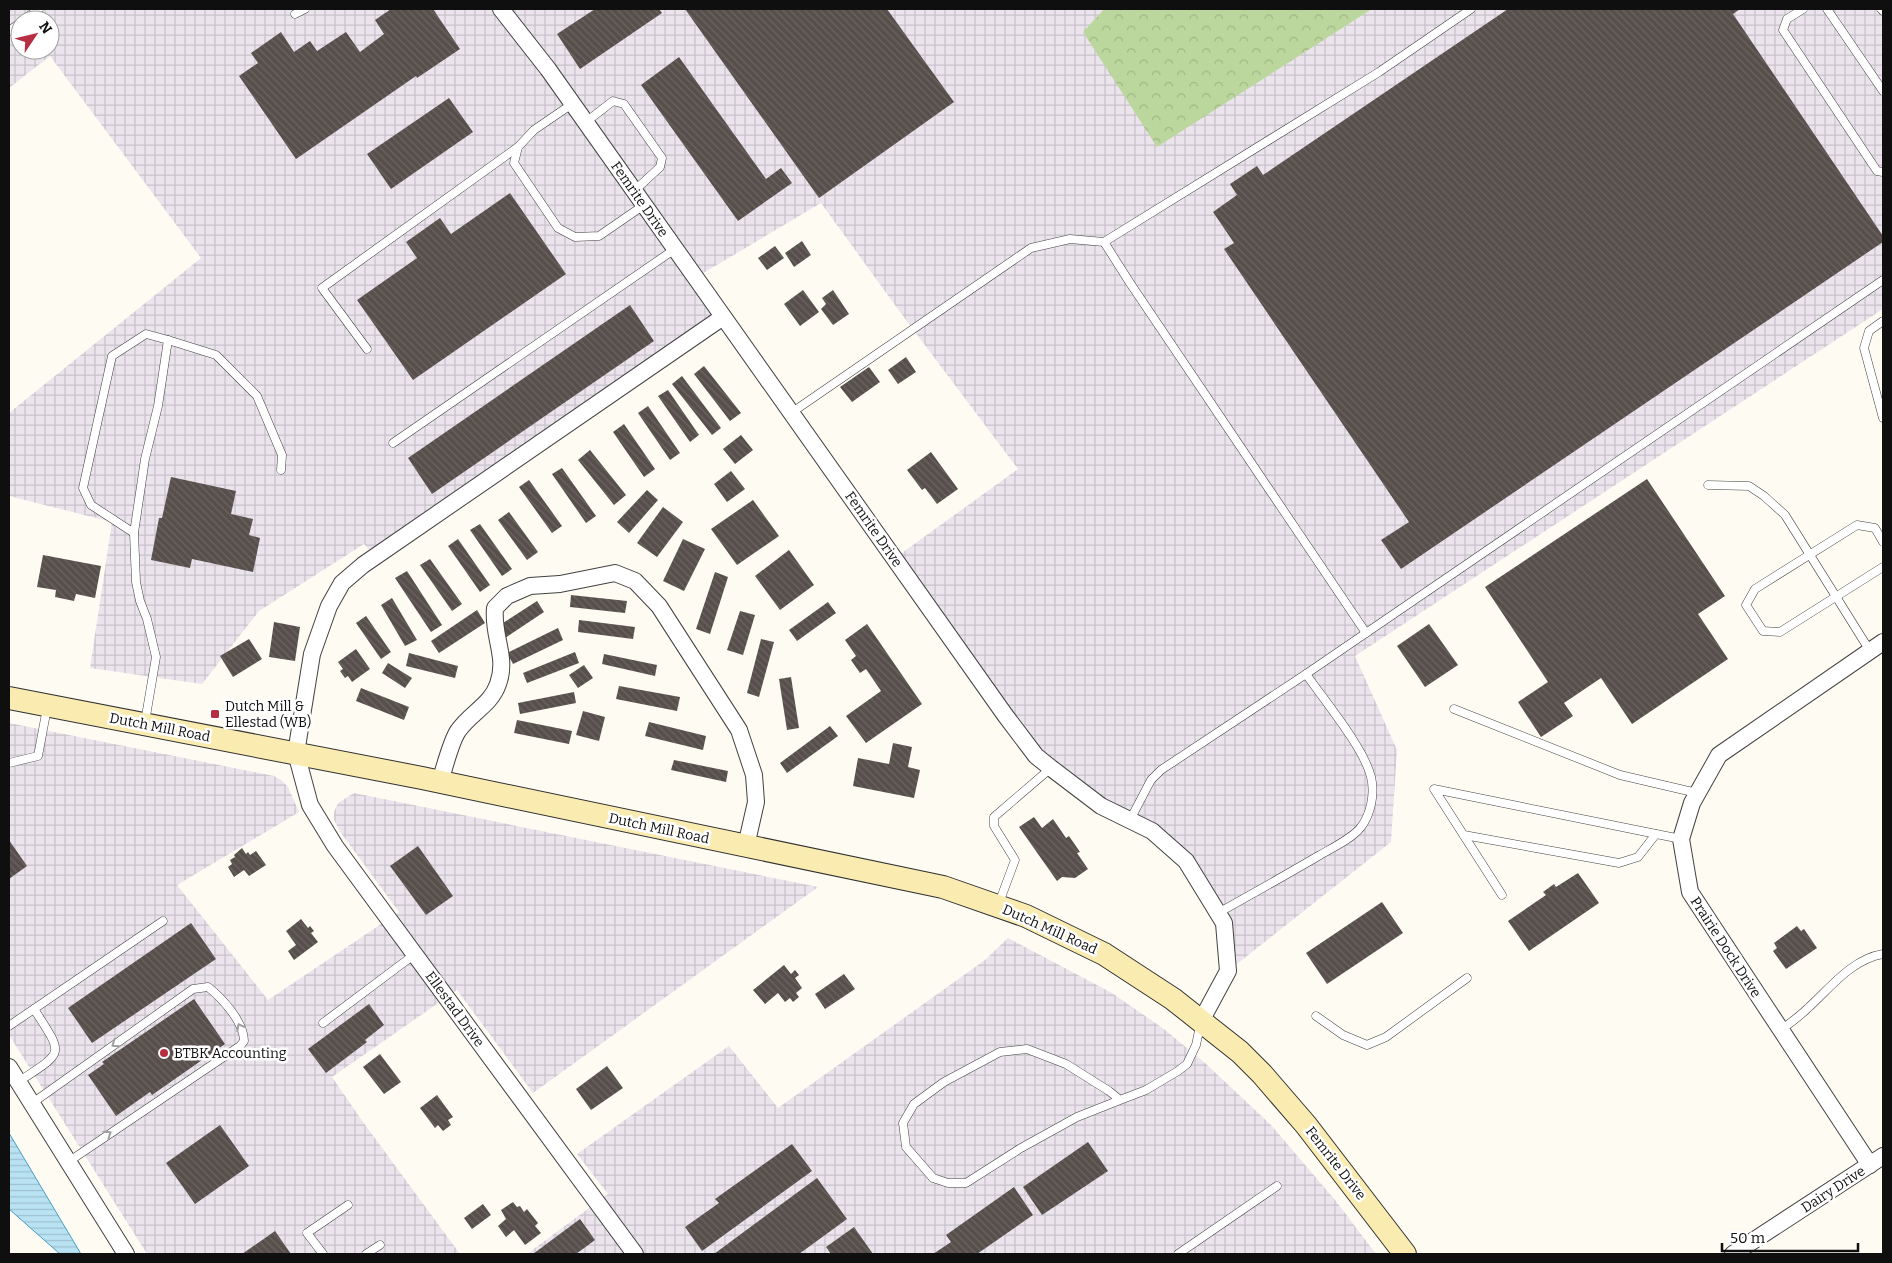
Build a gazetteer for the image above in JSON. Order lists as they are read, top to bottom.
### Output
{
  "streets": {
    "street": [
      "Femrite Drive",
      "Dutch Mill Road",
      "Prairie Dock Drive",
      "Ellestad Drive",
      "Dairy Drive"
    ]
  },
  "crossings": [
    ["Femrite Drive", "Dutch Mill Road"],
    ["Dutch Mill Road", "Ellestad Drive"],
    ["Prairie Dock Drive", "Dairy Drive"]
  ],
  "places": {
    "transit": ["Dutch Mill & Ellestad (WB)"],
    "other": ["BTBK Accounting"]
  },
  "scale_bar": "50 m",
  "north": "top right"
}
